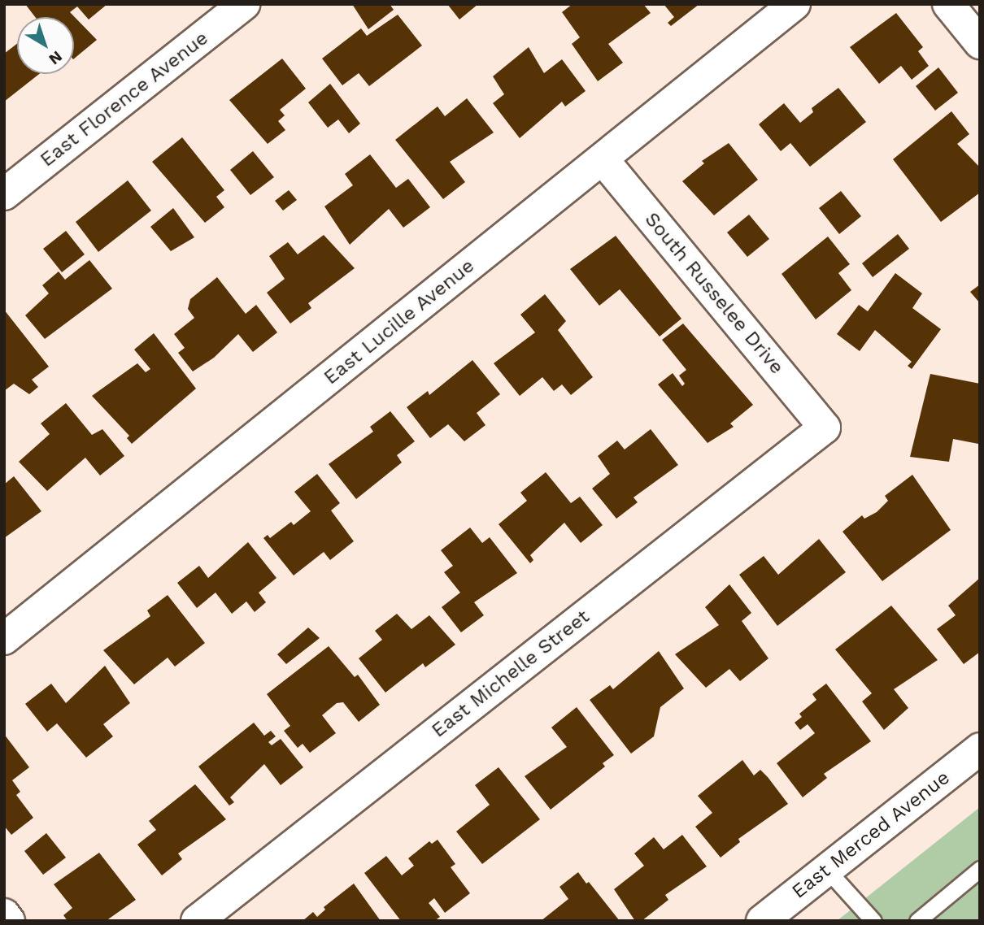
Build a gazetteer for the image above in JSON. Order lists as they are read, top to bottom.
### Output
{
  "streets": {
    "street": [
      "East Florence Avenue",
      "South Russelee Drive",
      "East Lucille Avenue",
      "East Michelle Street",
      "East Merced Avenue"
    ]
  },
  "crossings": [
    ["South Russelee Drive", "East Lucille Avenue"],
    ["South Russelee Drive", "East Michelle Street"]
  ],
  "north": "bottom right"
}
